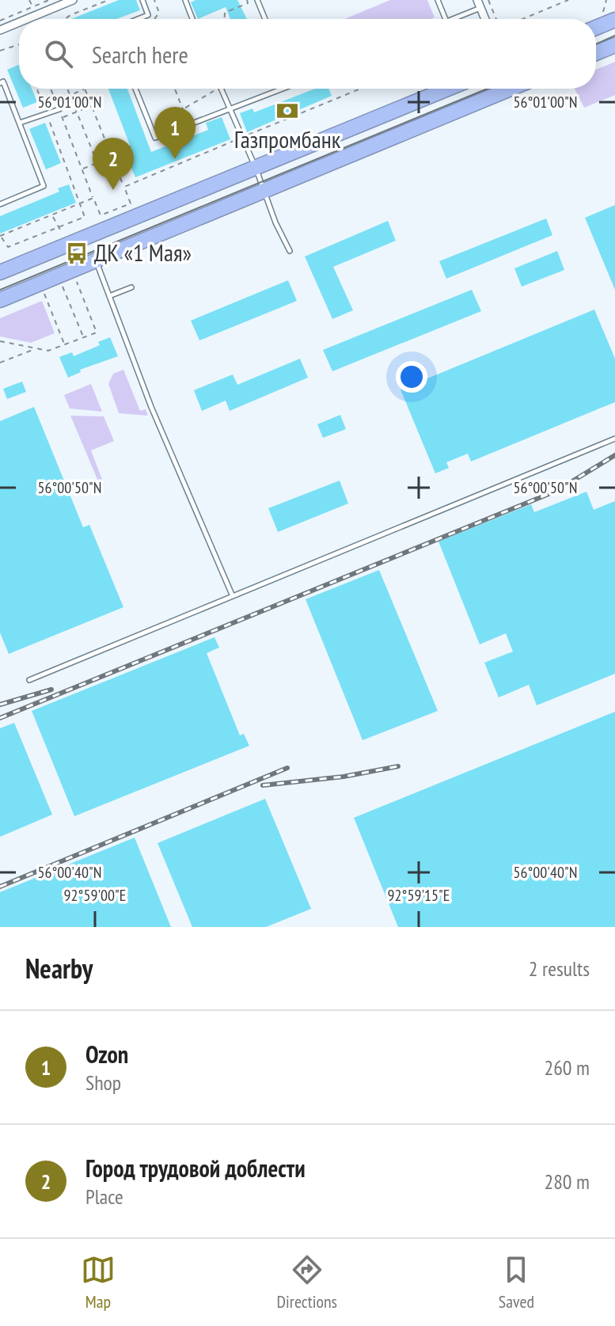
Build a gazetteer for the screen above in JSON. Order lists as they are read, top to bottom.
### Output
{
  "places": {
    "bank": ["Газпромбанк"],
    "bus stop": ["ДК «1 Мая»"]
  },
  "page": {
    "search": "Search here",
    "pins": ["1", "2"],
    "heading": ["Nearby", "2 results"],
    "list": [
      {
        "mark": "1",
        "name": "Ozon",
        "note": "Shop",
        "value": "260 m"
      },
      {
        "mark": "2",
        "name": "Город трудовой доблести",
        "note": "Place",
        "value": "280 m"
      }
    ],
    "nav": ["Map", "Directions", "Saved"]
  },
  "coordinates": [
    "56°01'00\"N",
    "56°00'50\"N",
    "56°00'40\"N",
    "92°59'00\"E",
    "92°59'15\"E"
  ]
}
